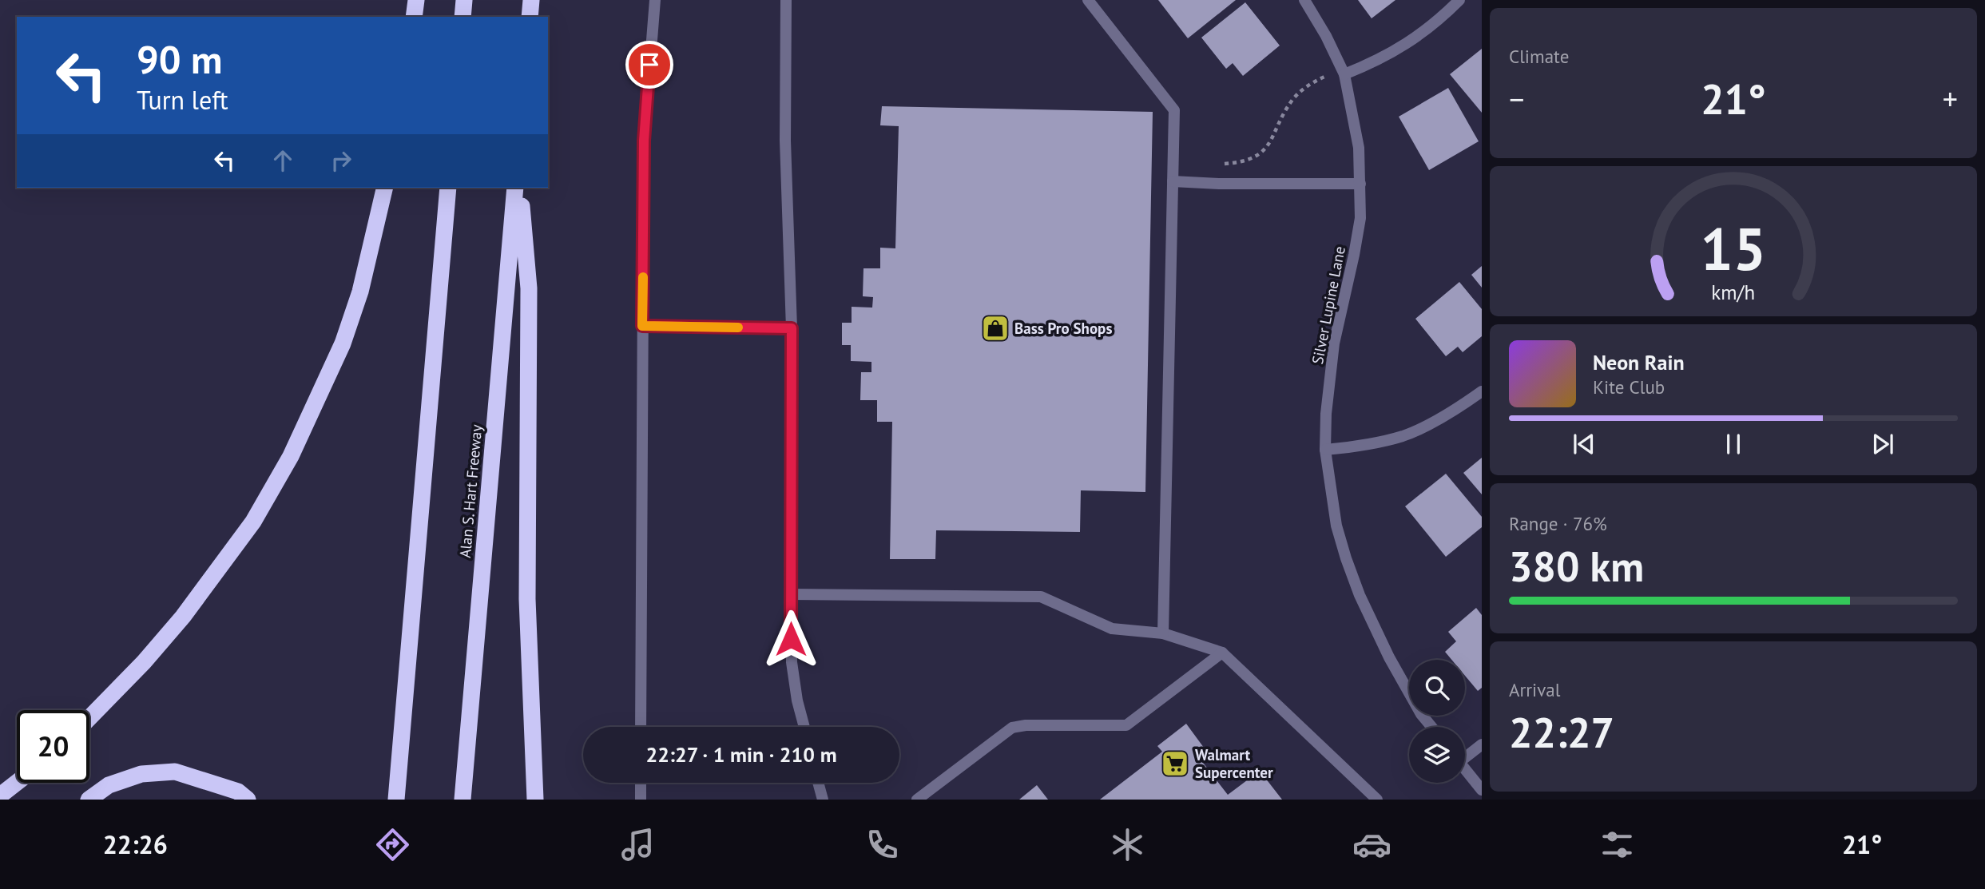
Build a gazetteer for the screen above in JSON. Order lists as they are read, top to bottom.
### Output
{
  "streets": {
    "highway": ["Alan S. Hart Freeway"],
    "street": ["Silver Lupine Lane"]
  },
  "places": {
    "shop": ["Bass Pro Shops"],
    "supermarket": ["Walmart Supercenter"]
  },
  "page": {
    "tile": [
      "Climate",
      ["Range · 76%", "380 km"],
      ["Arrival", "22:27"]
    ],
    "turn": ["90 m", "Turn left"],
    "heat": ["−", "21°", "+"],
    "song": ["Neon Rain", "Kite Club"],
    "limit": "20",
    "trip": "22:27 · 1 min · 210 m",
    "tabs": ["22:26", "21°"],
    "gauge": ["15", "km/h"]
  }
}
